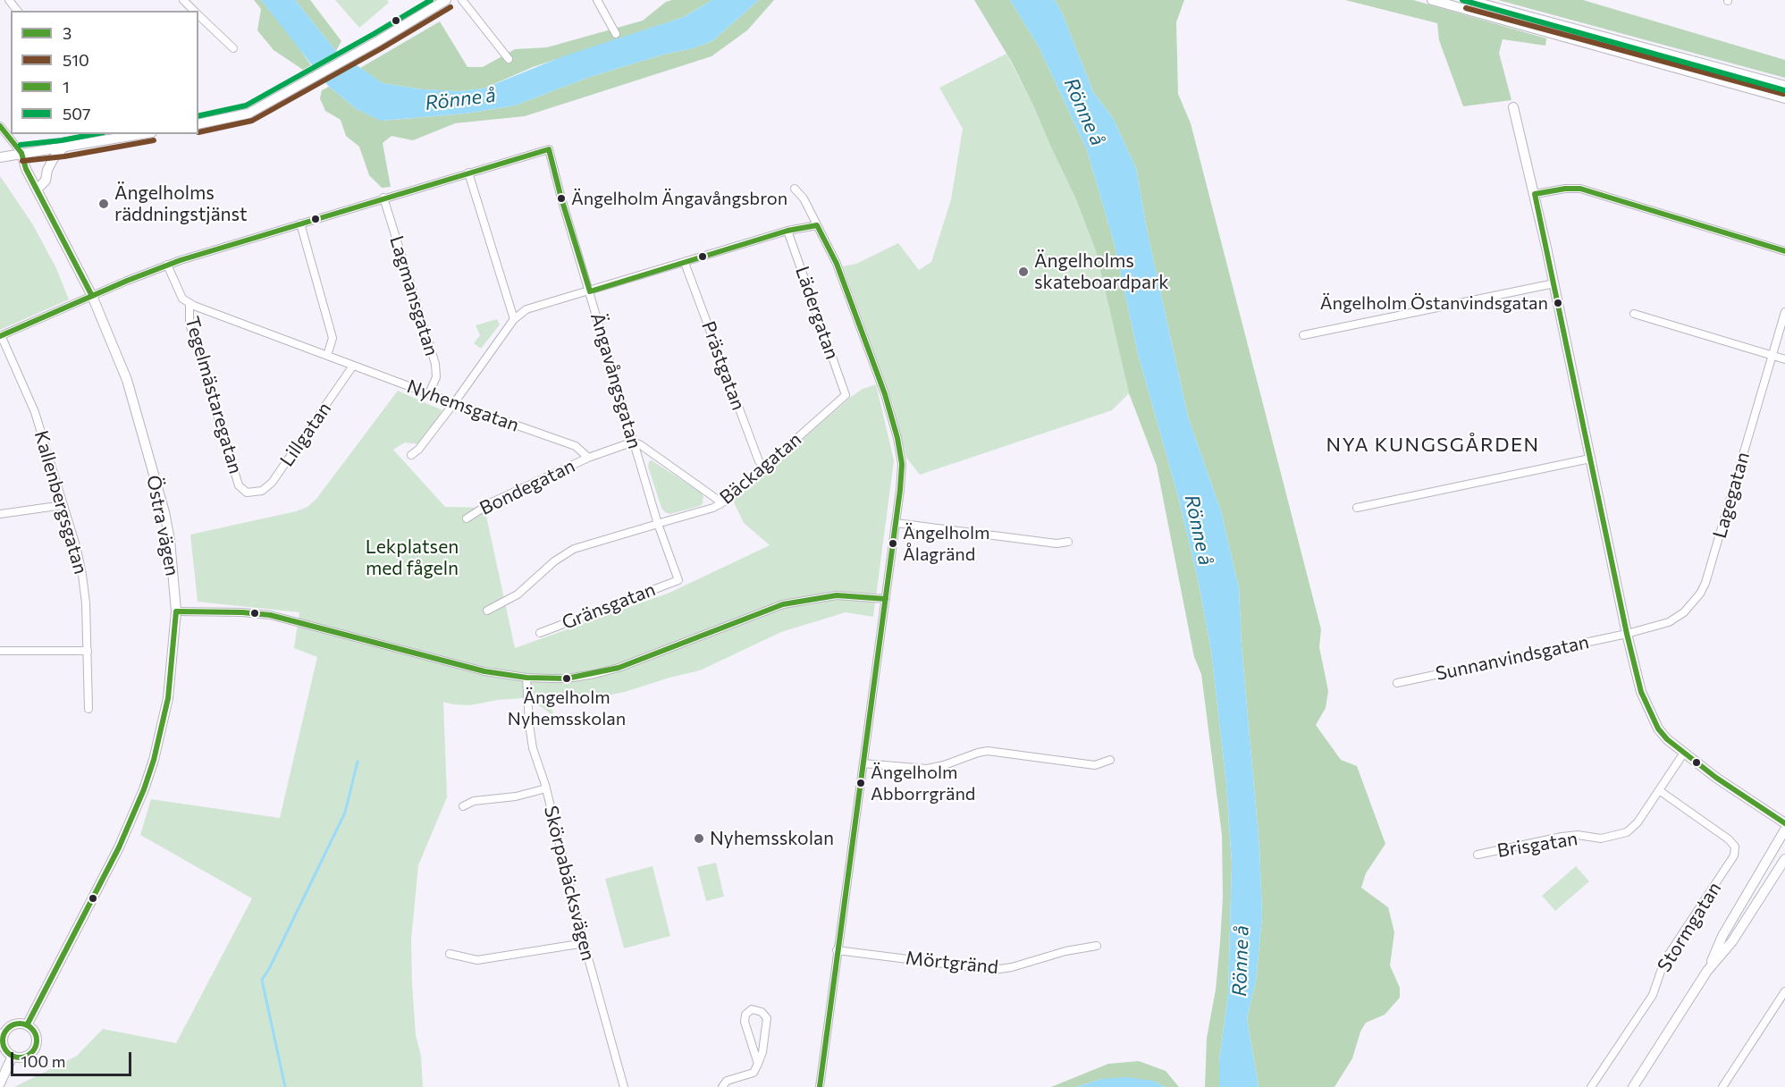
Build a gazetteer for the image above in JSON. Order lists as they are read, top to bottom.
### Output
{
  "streets": {
    "main road": ["Östra vägen"],
    "street": [
      "Lagmansgatan",
      "Lädergatan",
      "Prästgatan",
      "Ängavångsgatan",
      "Tegelmästaregatan",
      "Nyhemsgatan",
      "Lillgatan",
      "Bäckagatan",
      "Bondegatan",
      "Lagegatan",
      "Kallenbergsgatan",
      "Gränsgatan",
      "Sunnanvindsgatan",
      "Brisgatan",
      "Skörpabäcksvägen",
      "Stormgatan",
      "Mörtgränd"
    ]
  },
  "crossings": [
    ["Lagmansgatan", "Nyhemsgatan"],
    ["Lädergatan", "Bäckagatan"],
    ["Prästgatan", "Bäckagatan"],
    ["Ängavångsgatan", "Bäckagatan"],
    ["Ängavångsgatan", "Gränsgatan"],
    ["Tegelmästaregatan", "Nyhemsgatan"],
    ["Tegelmästaregatan", "Lillgatan"],
    ["Nyhemsgatan", "Lillgatan"],
    ["Nyhemsgatan", "Bondegatan"],
    ["Lagegatan", "Sunnanvindsgatan"],
    ["Brisgatan", "Stormgatan"]
  ],
  "districts": ["NYA KUNGSGÅRDEN"],
  "water": ["Rönne å"],
  "parks": ["Lekplatsen med fågeln"],
  "places": [
    "Ängelholm Ängavångsbron",
    "Ängelholms räddningstjänst",
    "Ängelholms skateboardpark",
    "Ängelholm Östanvindsgatan",
    "Ängelholm Ålagränd",
    "Ängelholm Nyhemsskolan",
    "Ängelholm Abborrgränd",
    "Nyhemsskolan"
  ],
  "lines": [
    "transit line 507",
    "transit line 510",
    "transit line 3",
    "transit line 1"
  ],
  "legend": [
    "3",
    "510",
    "1",
    "507"
  ],
  "scale_bar": "100 m"
}
